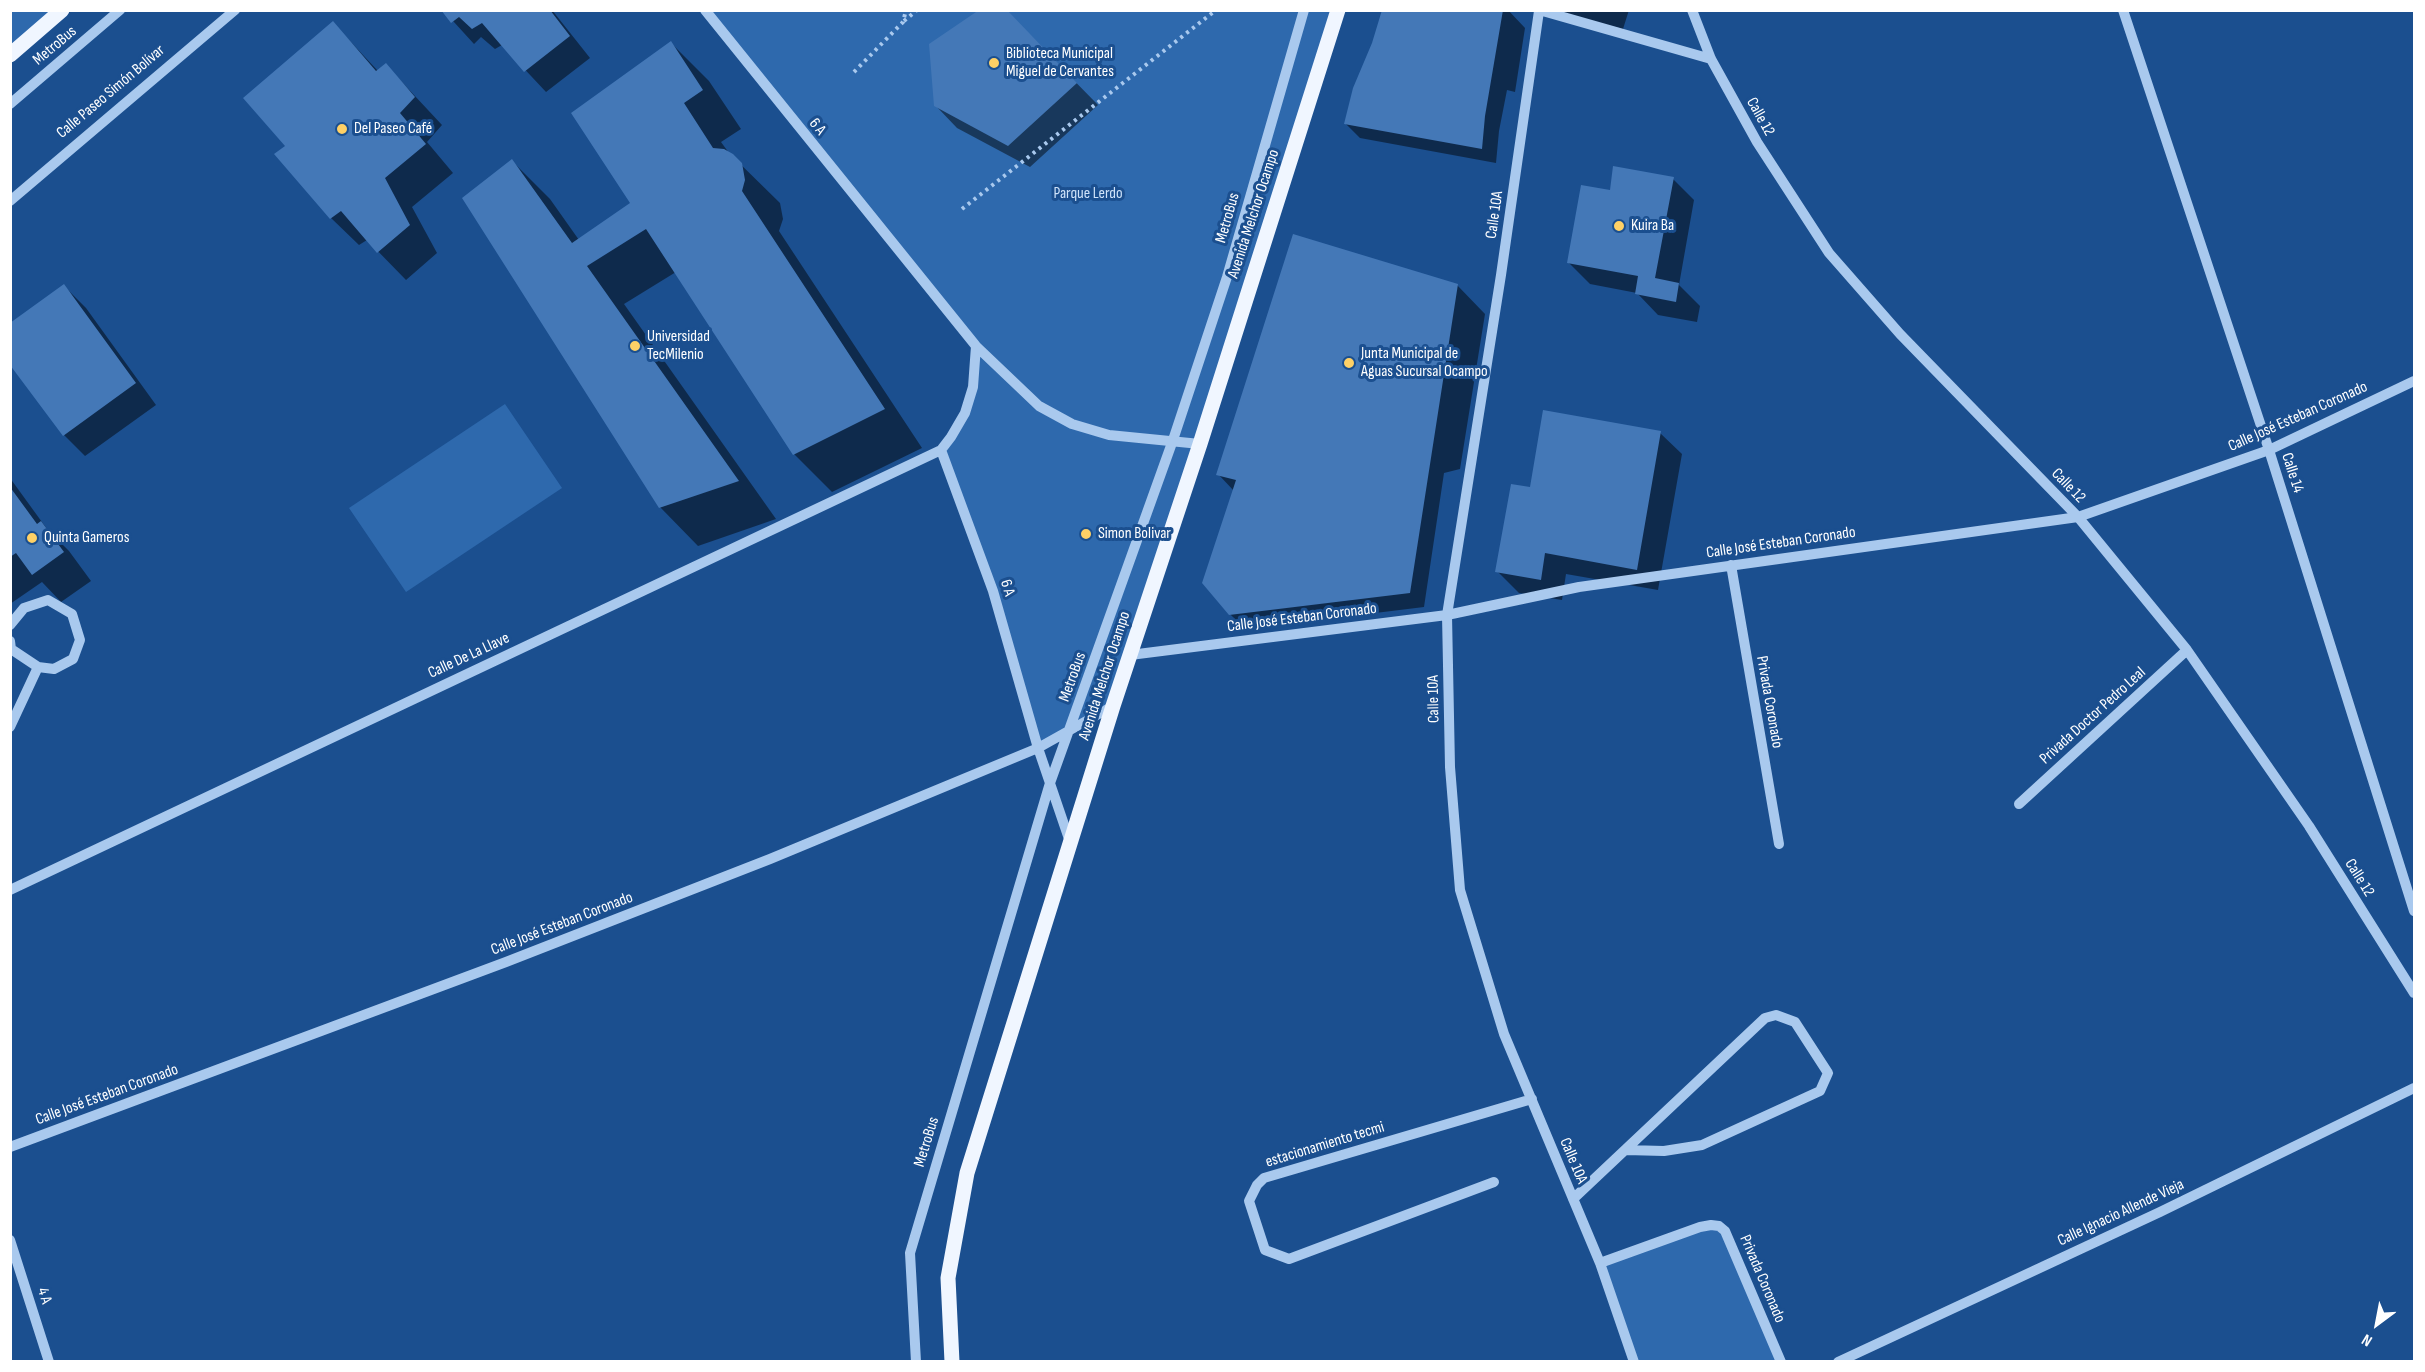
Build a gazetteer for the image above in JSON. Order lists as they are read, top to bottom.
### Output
{
  "streets": {
    "main road": ["Avenida Melchor Ocampo"],
    "street": [
      "MetroBus",
      "Calle Paseo Simón Bolívar",
      "Calle 12",
      "6 A",
      "Calle 10A",
      "Calle José Esteban Coronado",
      "Calle 14",
      "Calle De La Llave",
      "Privada Coronado",
      "Privada Doctor Pedro Leal",
      "estacionamiento tecmi",
      "Calle Ignacio Allende Vieja",
      "4 A"
    ]
  },
  "crossings": [
    ["MetroBus", "6 A"],
    ["MetroBus", "Calle José Esteban Coronado"],
    ["Calle 12", "Calle José Esteban Coronado"],
    ["Calle 12", "Privada Doctor Pedro Leal"],
    ["6 A", "Avenida Melchor Ocampo"],
    ["6 A", "Calle José Esteban Coronado"],
    ["6 A", "Calle De La Llave"],
    ["Avenida Melchor Ocampo", "Calle José Esteban Coronado"],
    ["Calle 10A", "Calle José Esteban Coronado"],
    ["Calle 10A", "Privada Coronado"],
    ["Calle 10A", "estacionamiento tecmi"],
    ["Calle José Esteban Coronado", "Calle 14"],
    ["Calle José Esteban Coronado", "Privada Coronado"]
  ],
  "parks": ["Parque Lerdo"],
  "places": [
    "Biblioteca Municipal Miguel de Cervantes",
    "Del Paseo Café",
    "Kuira Ba",
    "Universidad TecMilenio",
    "Junta Municipal de Aguas Sucursal Ocampo",
    "Simon Bolivar",
    "Quinta Gameros"
  ],
  "north": "bottom left"
}
